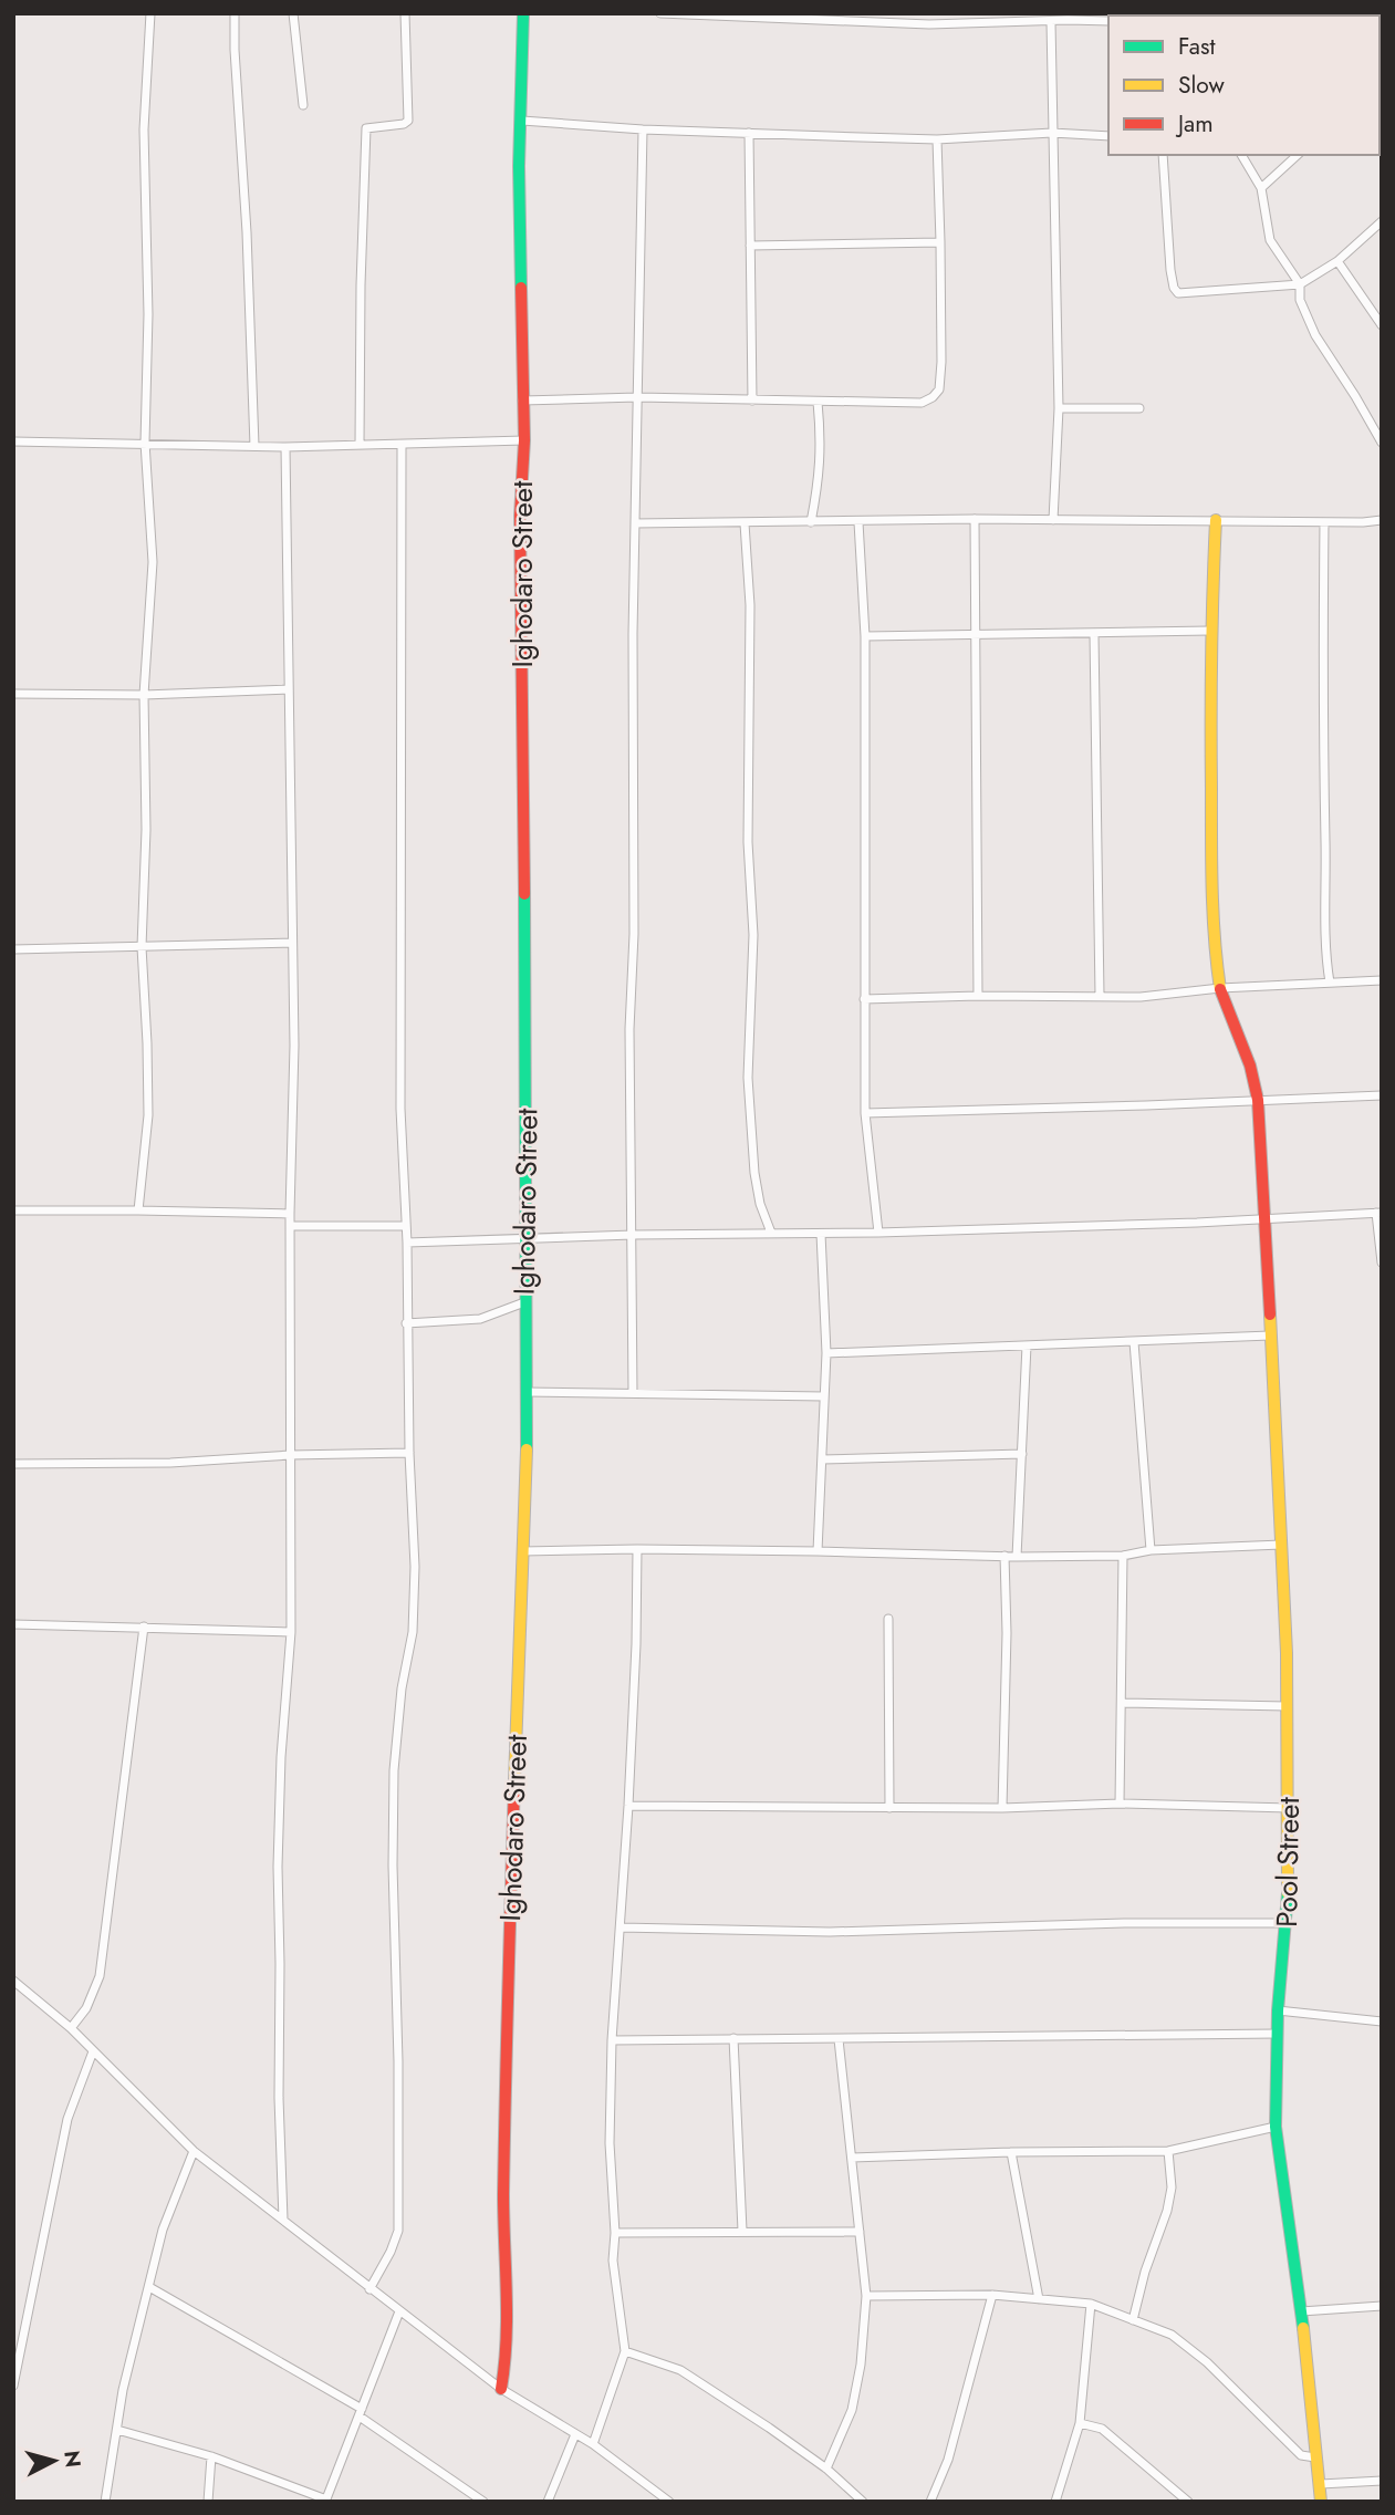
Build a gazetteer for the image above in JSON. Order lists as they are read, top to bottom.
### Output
{
  "streets": {
    "street": ["Ighodaro Street", "Pool Street"]
  },
  "legend": ["Fast", "Slow", "Jam"],
  "north": "right"
}
